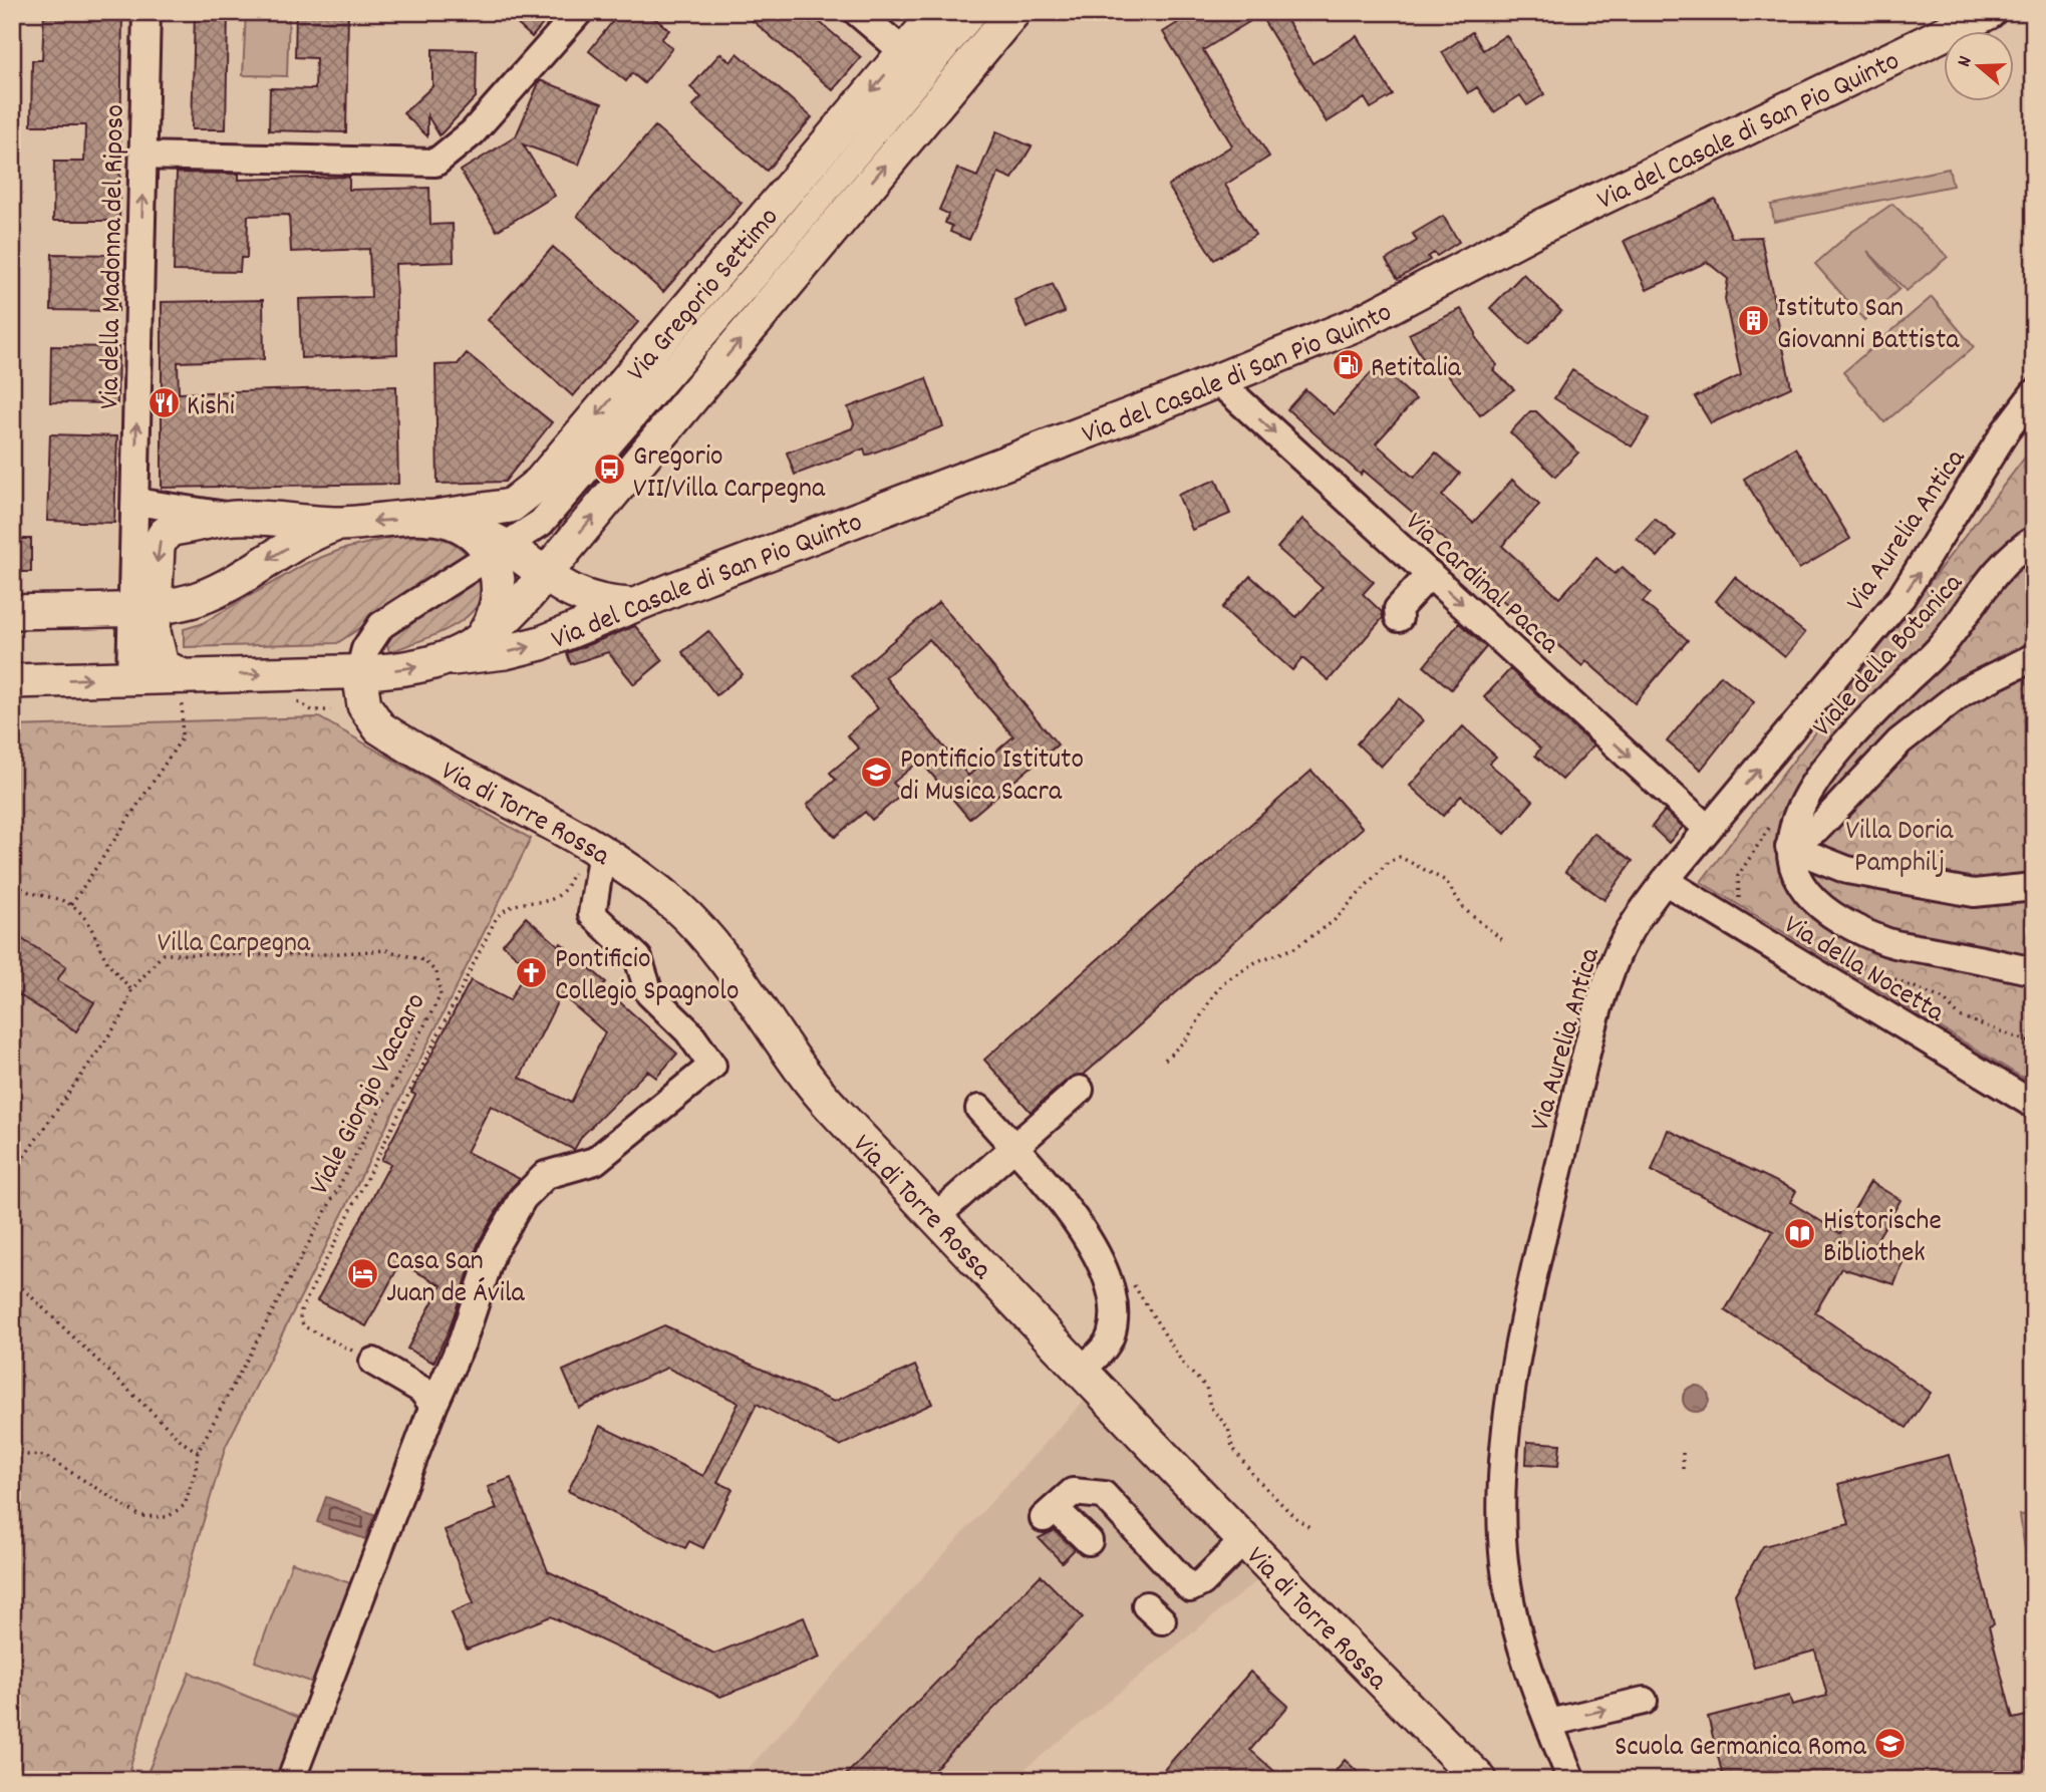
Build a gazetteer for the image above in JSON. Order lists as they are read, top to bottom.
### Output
{
  "streets": {
    "main road": ["Via del Casale di San Pio Quinto", "Via Gregorio Settimo", "Via di Torre Rossa"],
    "street": [
      "Via della Madonna del Riposo",
      "Via Aurelia Antica",
      "Via Cardinal Pacca",
      "Viale della Botanica",
      "Via della Nocetta"
    ],
    "path": ["Viale Giorgio Vaccaro"]
  },
  "crossings": [
    ["Via del Casale di San Pio Quinto", "Via della Madonna del Riposo"],
    ["Via del Casale di San Pio Quinto", "Via Gregorio Settimo"],
    ["Via del Casale di San Pio Quinto", "Via Cardinal Pacca"],
    ["Via del Casale di San Pio Quinto", "Via di Torre Rossa"],
    ["Via Gregorio Settimo", "Via di Torre Rossa"],
    ["Via Aurelia Antica", "Via Cardinal Pacca"],
    ["Via Aurelia Antica", "Via della Nocetta"]
  ],
  "one_way": ["Via della Madonna del Riposo", "Via Cardinal Pacca"],
  "parks": ["Villa Doria Pamphilj", "Villa Carpegna"],
  "places": {
    "building": ["Istituto San Giovanni Battista"],
    "fuel station": ["Retitalia"],
    "restaurant": ["Kishi"],
    "bus stop": ["Gregorio VII/Villa Carpegna"],
    "school or university": ["Pontificio Istituto di Musica Sacra", "Scuola Germanica Roma"],
    "church": ["Pontificio Collegio Spagnolo"],
    "library": ["Historische Bibliothek"],
    "hotel": ["Casa San Juan de Ávila"]
  },
  "north": "left"
}
